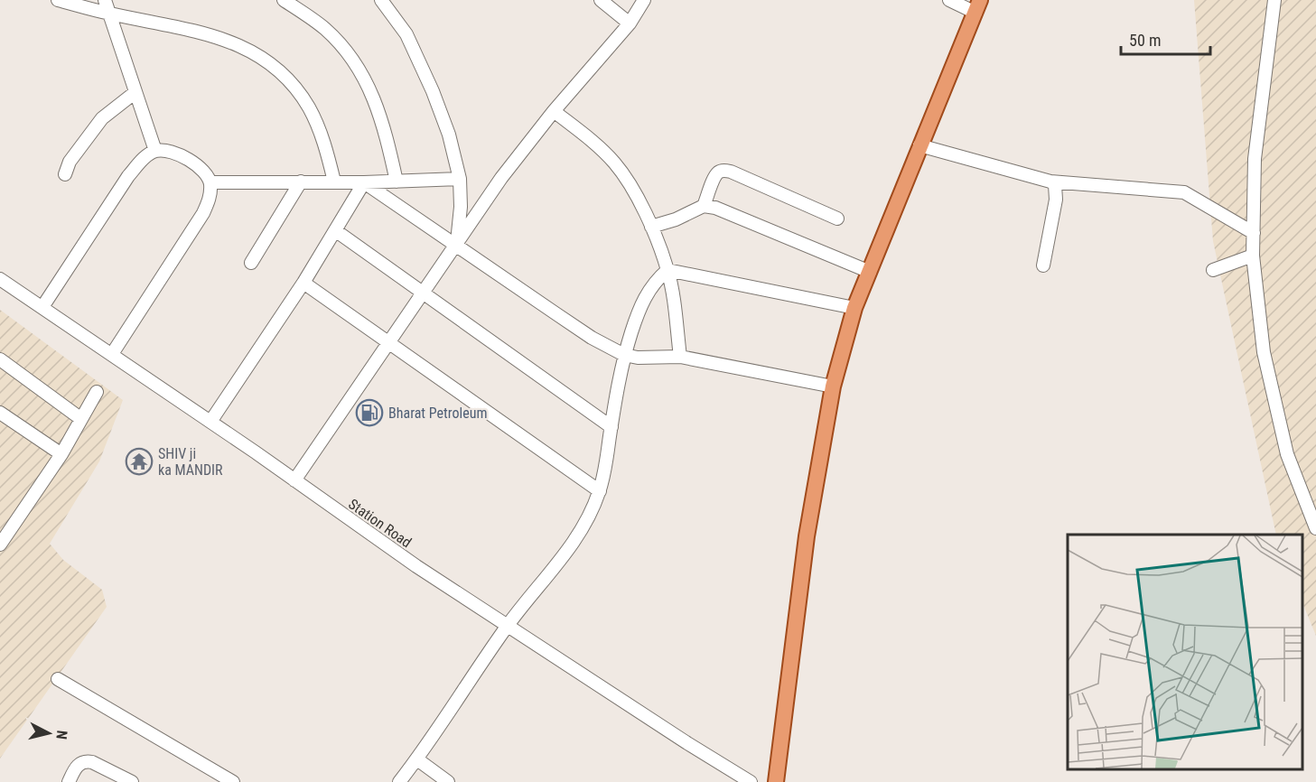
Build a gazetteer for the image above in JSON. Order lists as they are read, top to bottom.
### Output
{
  "streets": {
    "street": ["Station Road"]
  },
  "places": {
    "fuel station": ["Bharat Petroleum"],
    "temple": ["SHIV ji ka MANDIR"]
  },
  "scale_bar": "50 m",
  "north": "right"
}
